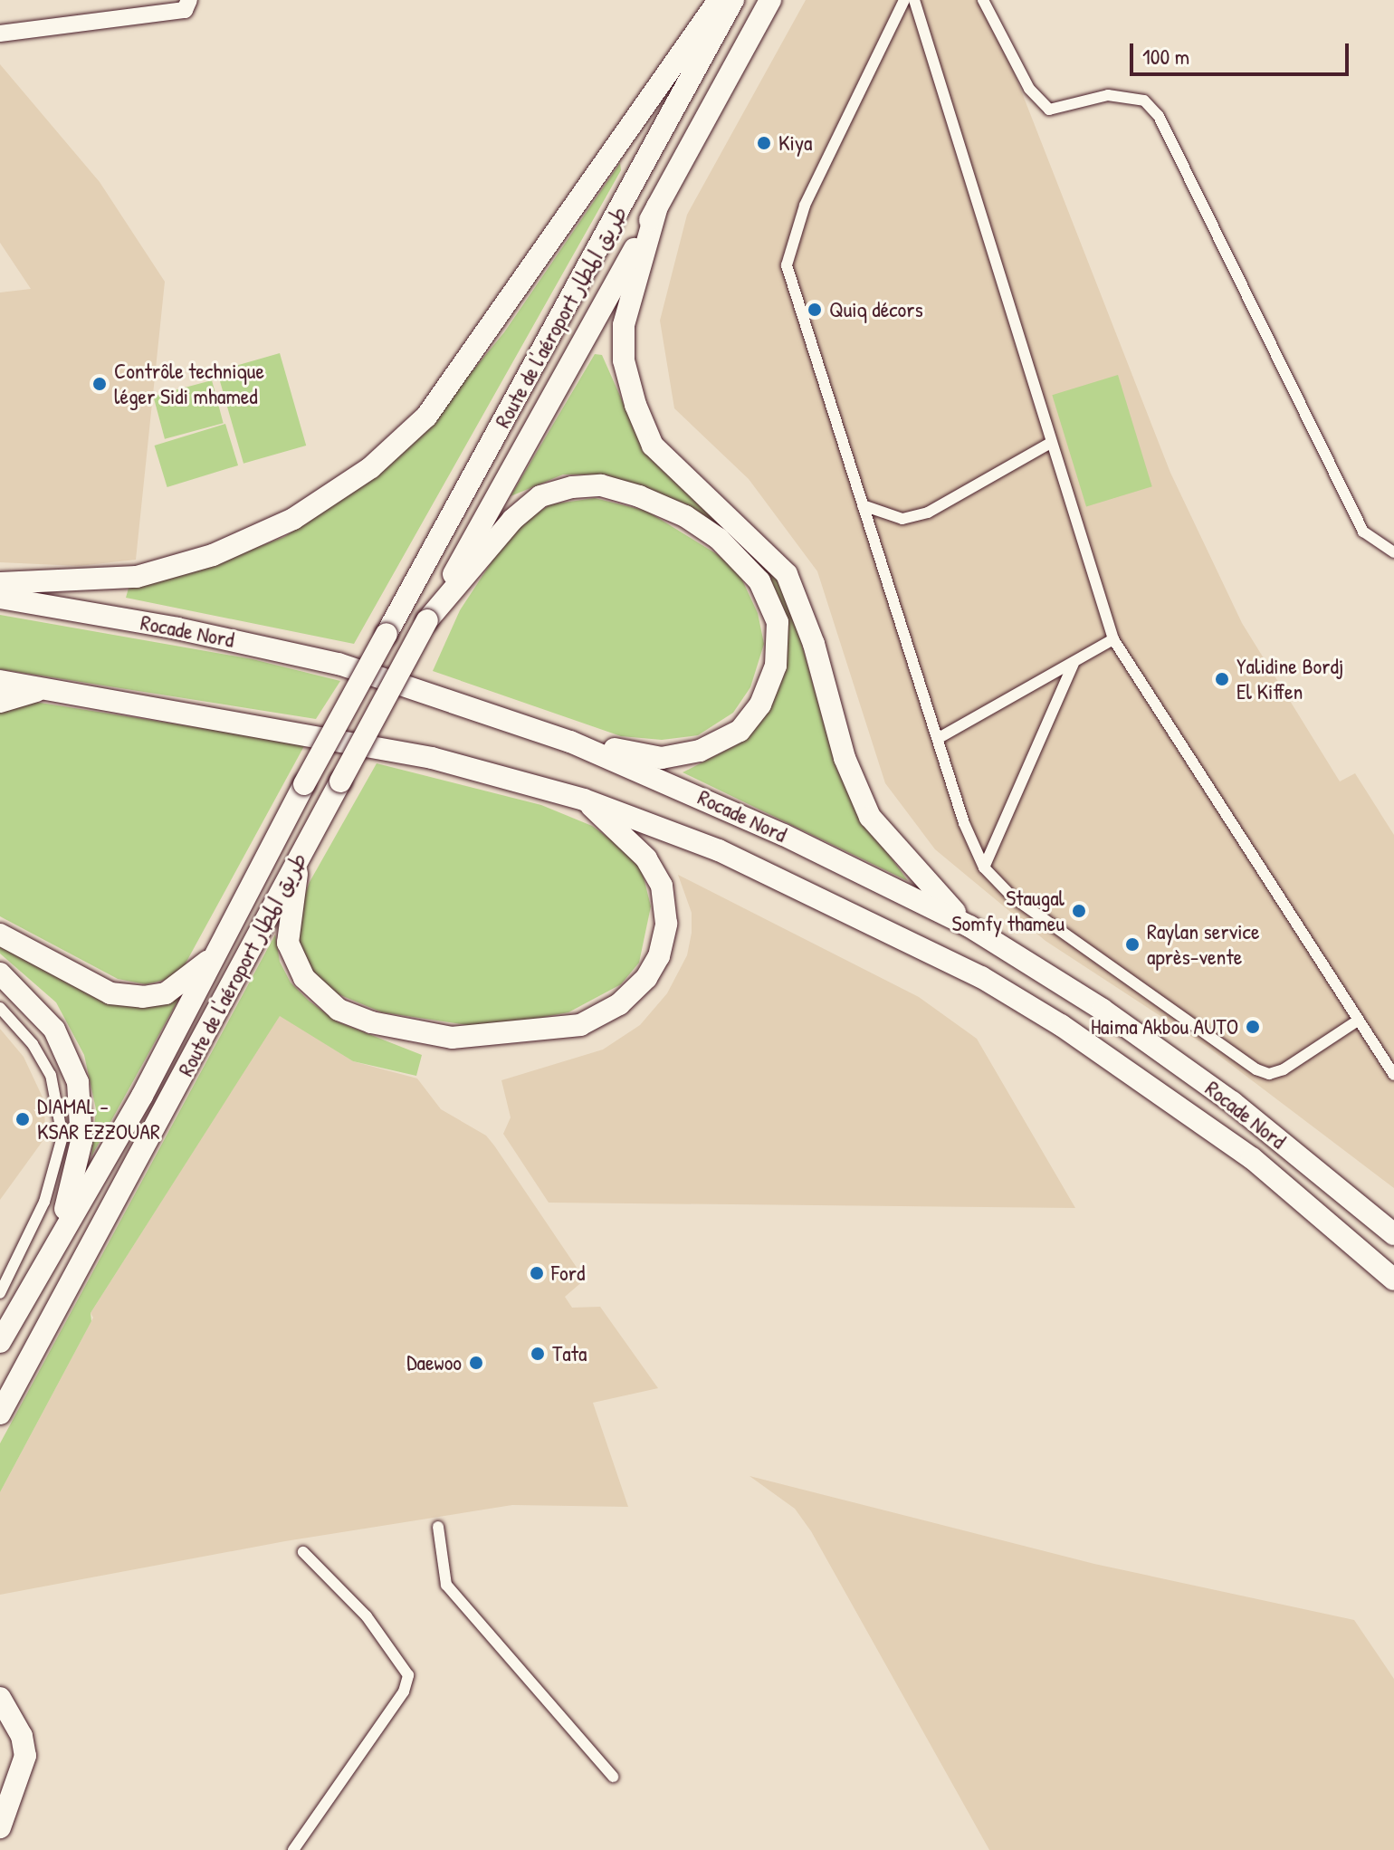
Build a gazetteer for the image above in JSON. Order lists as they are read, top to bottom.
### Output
{
  "streets": {
    "highway": ["Route de l'aéroport طريق المطار", "Rocade Nord"]
  },
  "places": [
    "Kiya",
    "Quiq décors",
    "Contrôle technique léger Sidi mhamed",
    "Yalidine Bordj El Kiffen",
    "Staugal Somfy thameu",
    "Raylan service après-vente",
    "Haima Akbou AUTO",
    "DIAMAL - KSAR EZZOUAR",
    "Ford",
    "Tata",
    "Daewoo"
  ],
  "scale_bar": "100 m"
}
